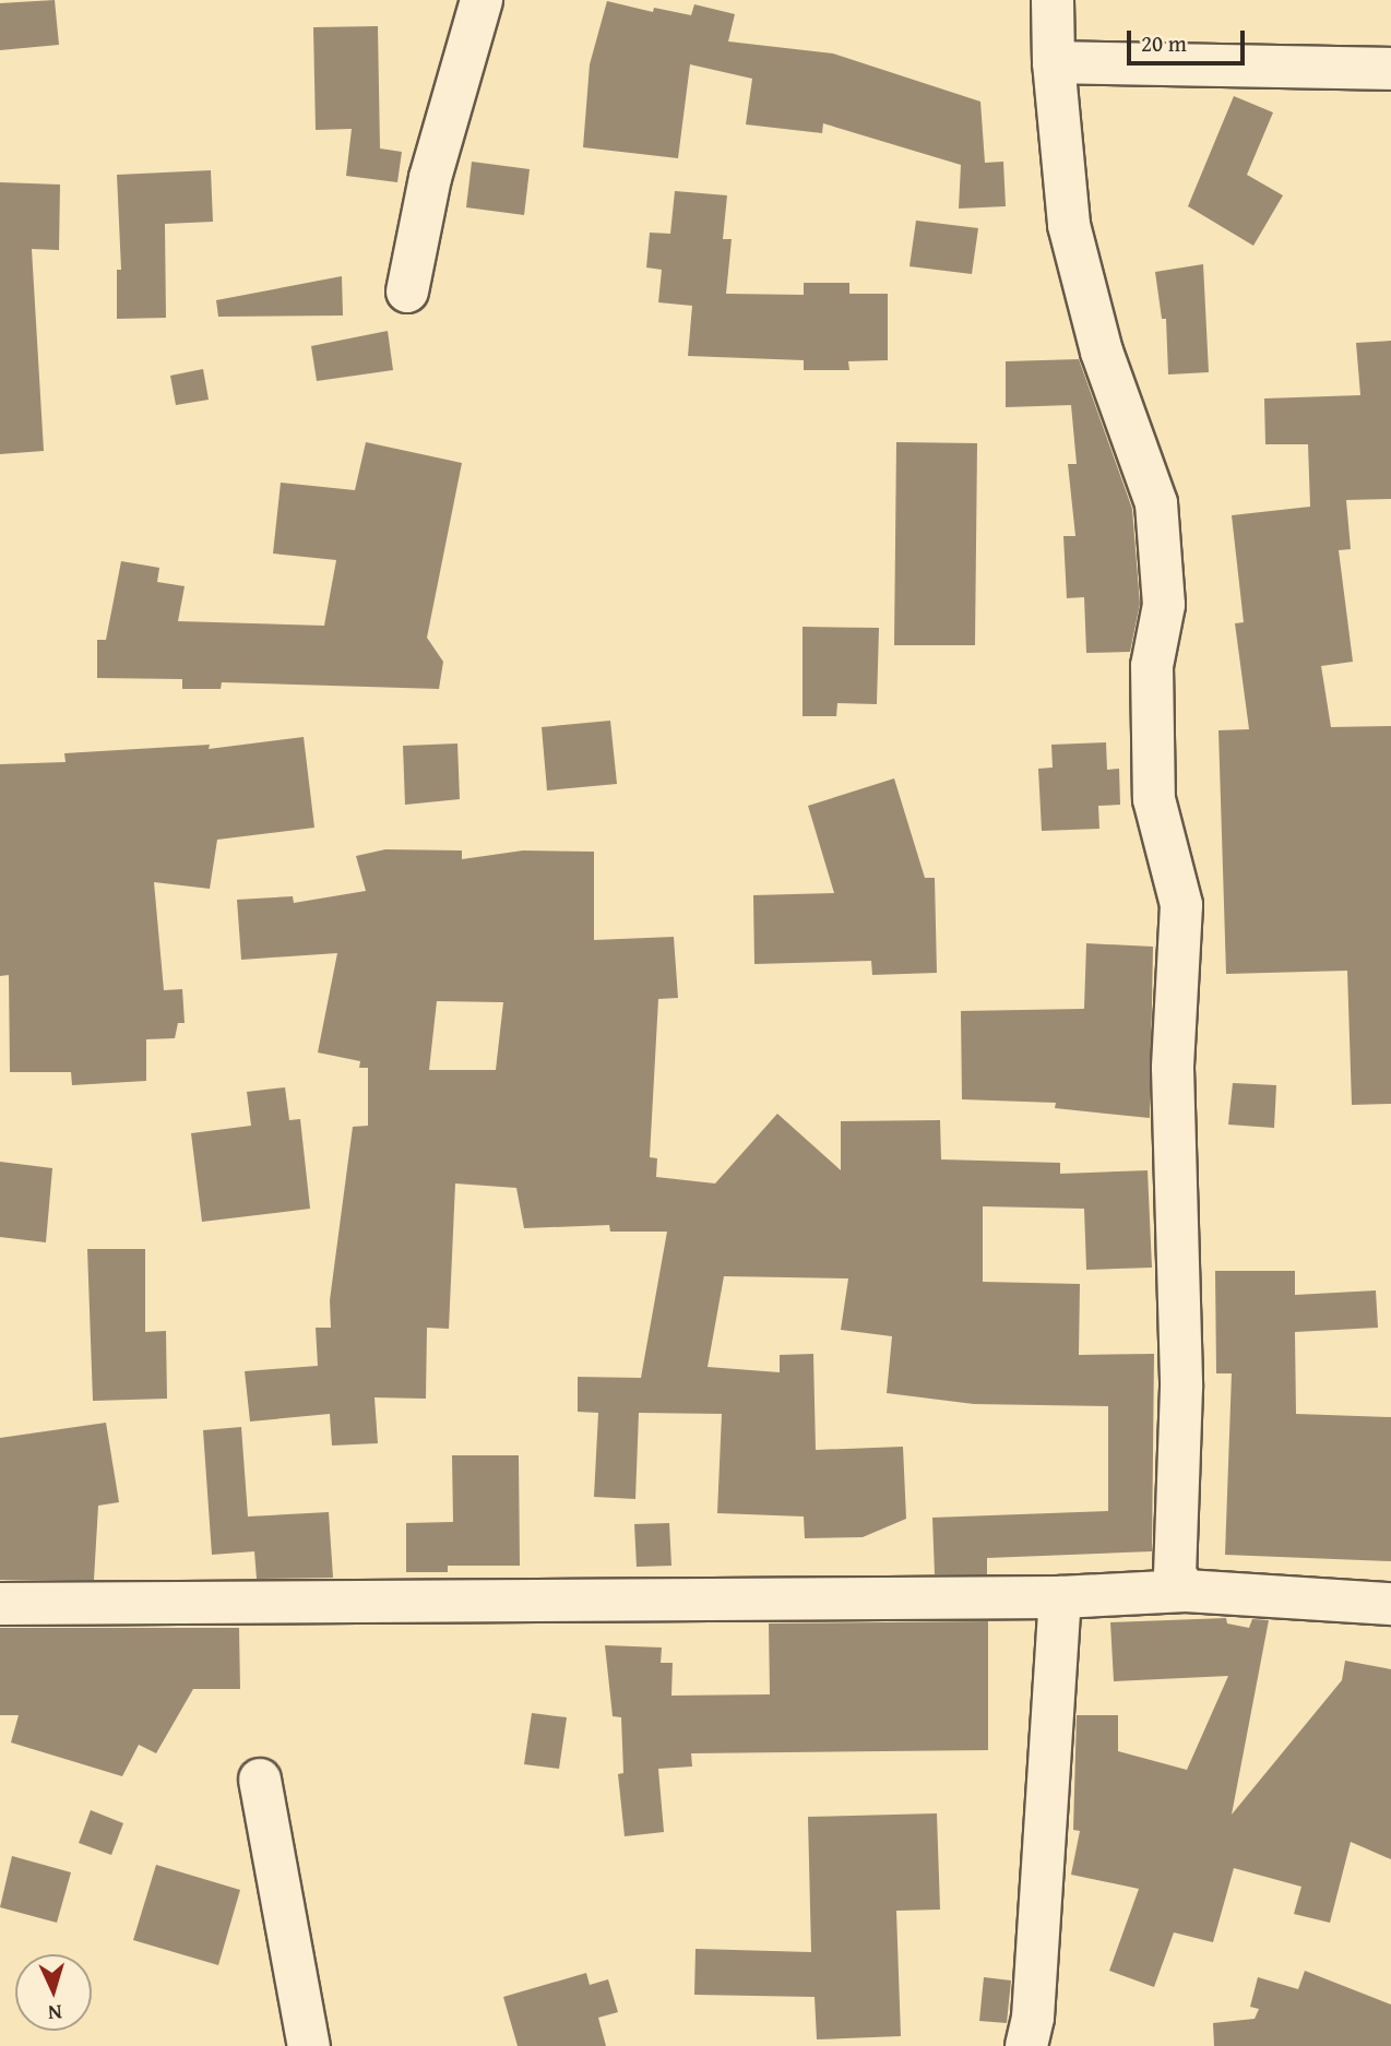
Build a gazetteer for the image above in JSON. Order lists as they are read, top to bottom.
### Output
{
  "scale_bar": "20 m",
  "north": "bottom"
}
